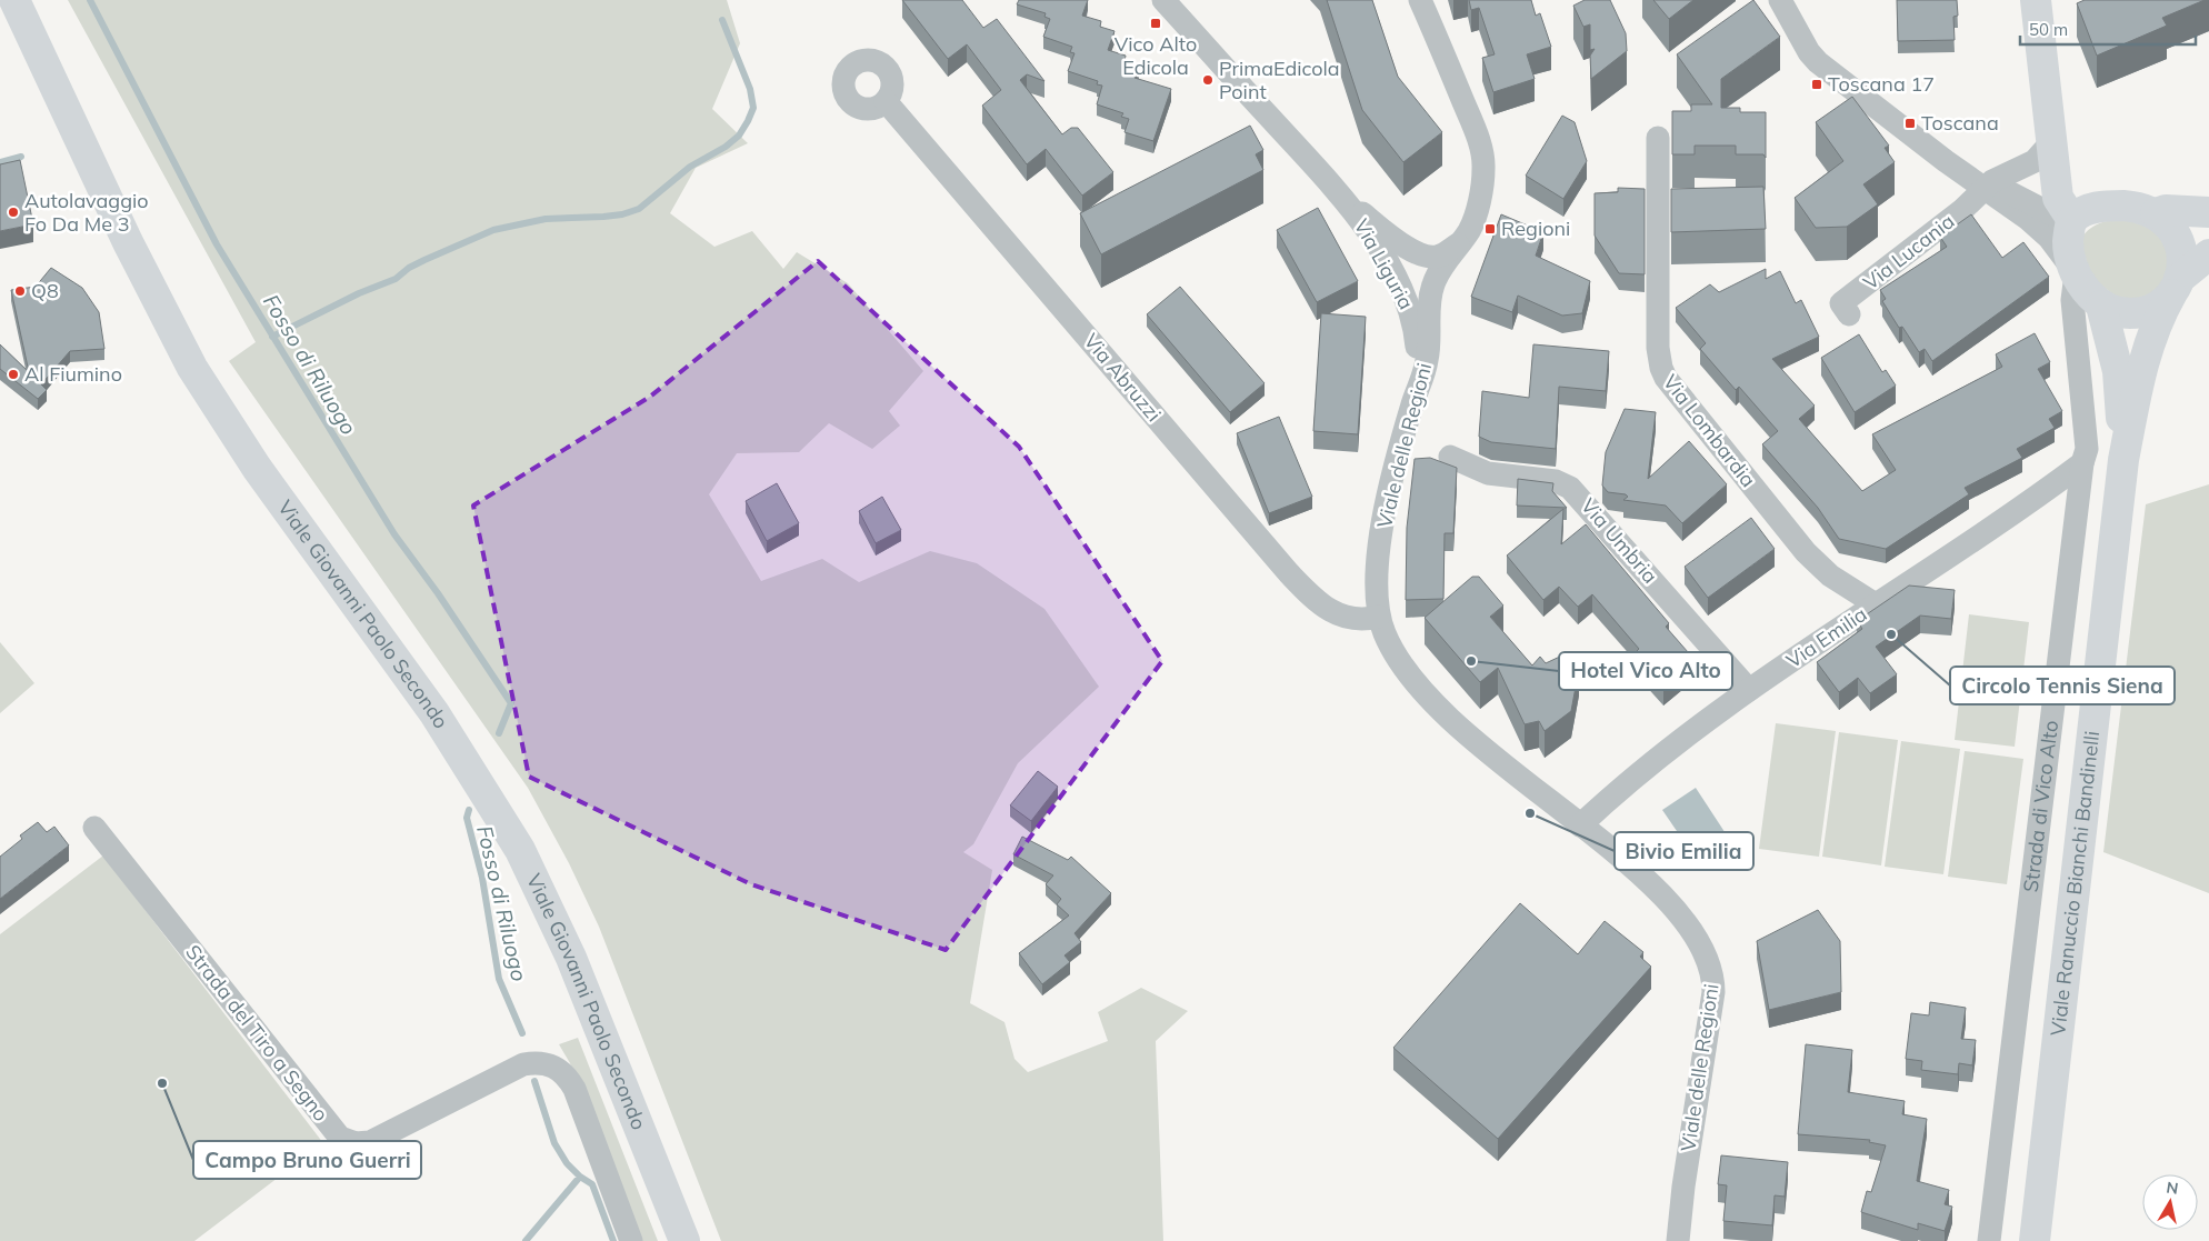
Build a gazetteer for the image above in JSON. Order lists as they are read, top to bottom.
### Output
{
  "streets": {
    "street": [
      "Via Lucania",
      "Via Liguria",
      "Via Abruzzi",
      "Via Lombardia",
      "Viale delle Regioni",
      "Via Umbria",
      "Viale Giovanni Paolo Secondo",
      "Via Emilia",
      "Strada di Vico Alto",
      "Viale Ranuccio Bianchi Bandinelli",
      "Strada del Tiro a Segno"
    ]
  },
  "crossings": [
    ["Via Liguria", "Viale delle Regioni"],
    ["Via Abruzzi", "Viale delle Regioni"],
    ["Via Lombardia", "Via Emilia"],
    ["Viale delle Regioni", "Via Emilia"],
    ["Via Umbria", "Via Emilia"],
    ["Via Emilia", "Strada di Vico Alto"],
    ["Strada di Vico Alto", "Viale Ranuccio Bianchi Bandinelli"]
  ],
  "water": ["Fosso di Riluogo"],
  "places": {
    "transit": [
      "Vico Alto Edicola",
      "Toscana 17",
      "Toscana",
      "Regioni"
    ],
    "other": [
      "PrimaEdicola Point",
      "Autolavaggio Fo Da Me 3",
      "Q8",
      "Al Fiumino",
      "Circolo Tennis Siena",
      "Hotel Vico Alto",
      "Bivio Emilia",
      "Campo Bruno Guerri"
    ]
  },
  "scale_bar": "50 m",
  "north": "top"
}
